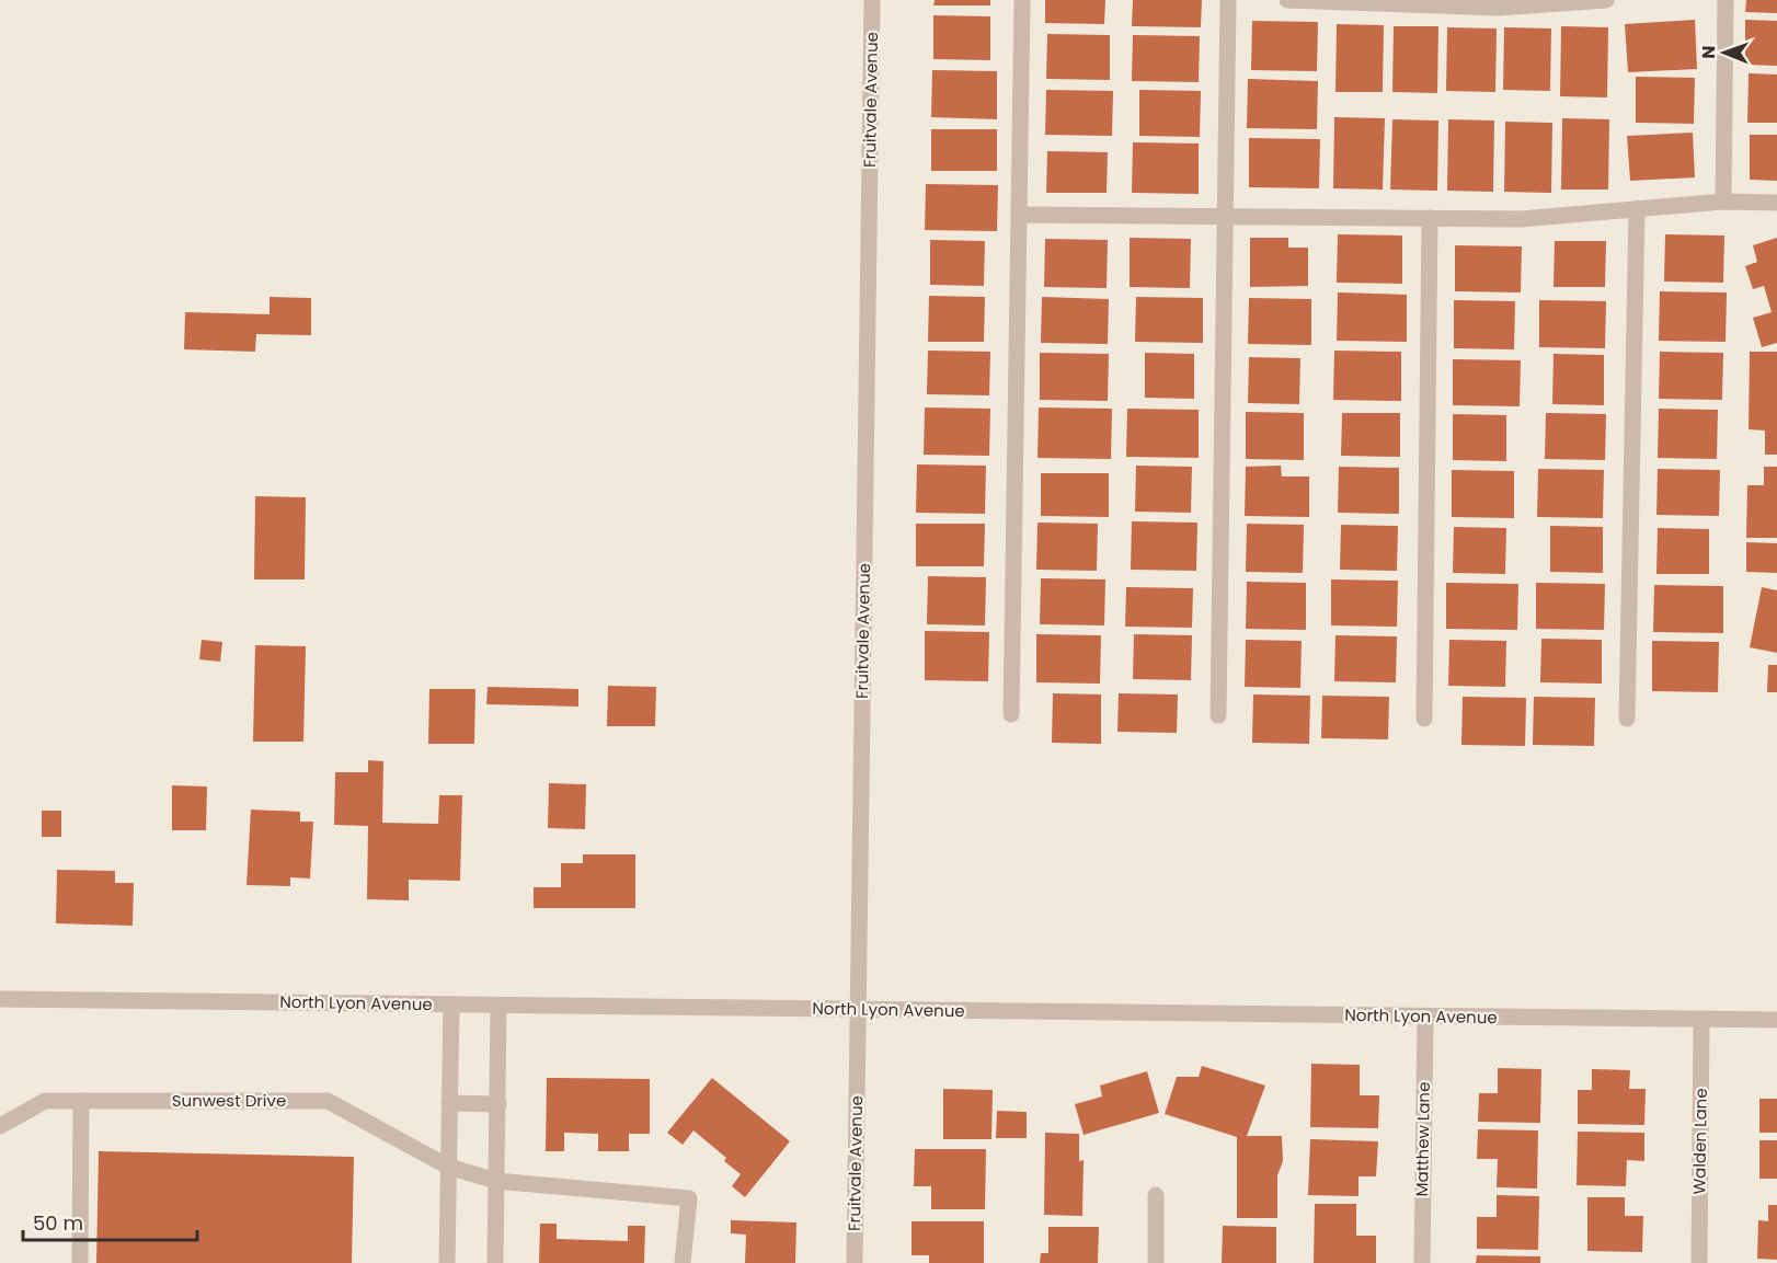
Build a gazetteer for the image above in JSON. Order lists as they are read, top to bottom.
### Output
{
  "streets": {
    "street": [
      "Fruitvale Avenue",
      "North Lyon Avenue",
      "Sunwest Drive",
      "Matthew Lane",
      "Walden Lane"
    ]
  },
  "crossings": [
    ["Fruitvale Avenue", "North Lyon Avenue"],
    ["North Lyon Avenue", "Matthew Lane"],
    ["North Lyon Avenue", "Walden Lane"]
  ],
  "scale_bar": "50 m",
  "north": "left"
}
